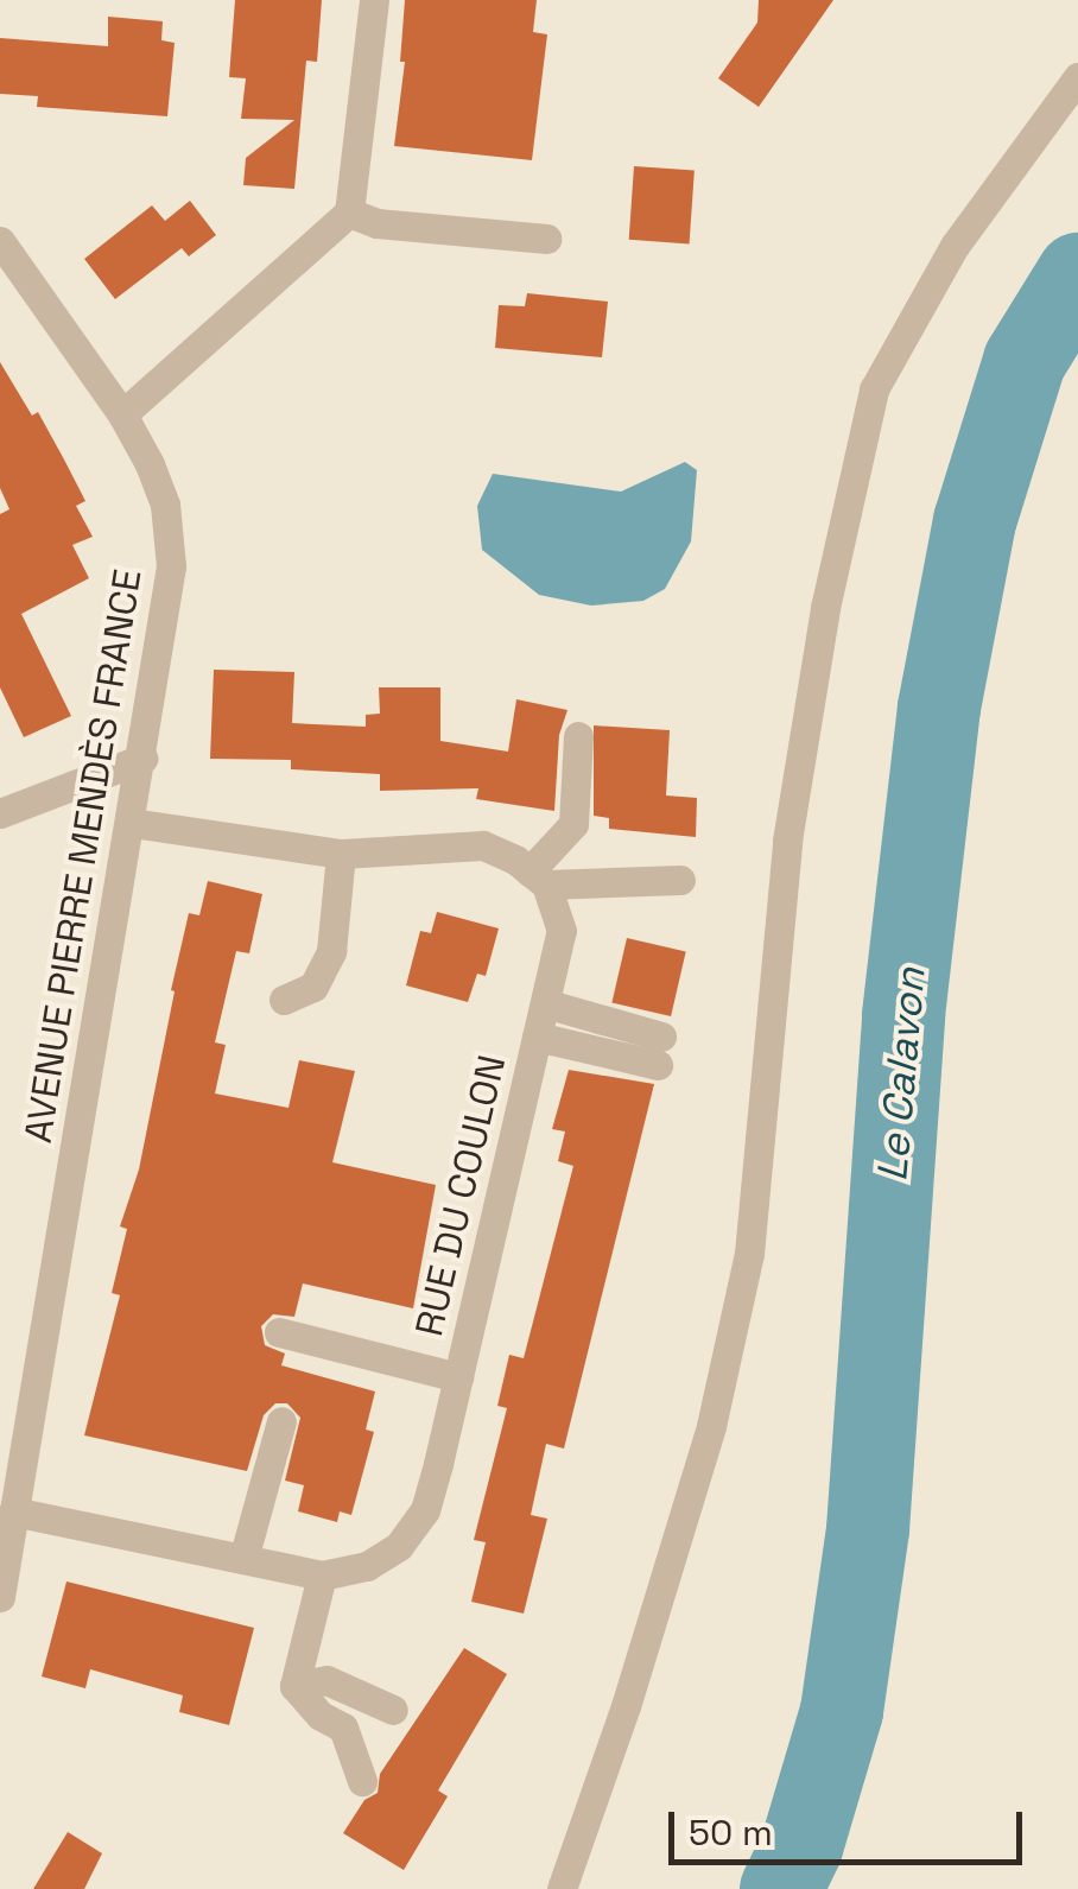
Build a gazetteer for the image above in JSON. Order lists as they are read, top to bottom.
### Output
{
  "streets": {
    "street": ["AVENUE PIERRE MENDÈS FRANCE", "RUE DU COULON"]
  },
  "crossings": [
    ["AVENUE PIERRE MENDÈS FRANCE", "RUE DU COULON"]
  ],
  "water": ["Le Calavon"],
  "scale_bar": "50 m"
}
